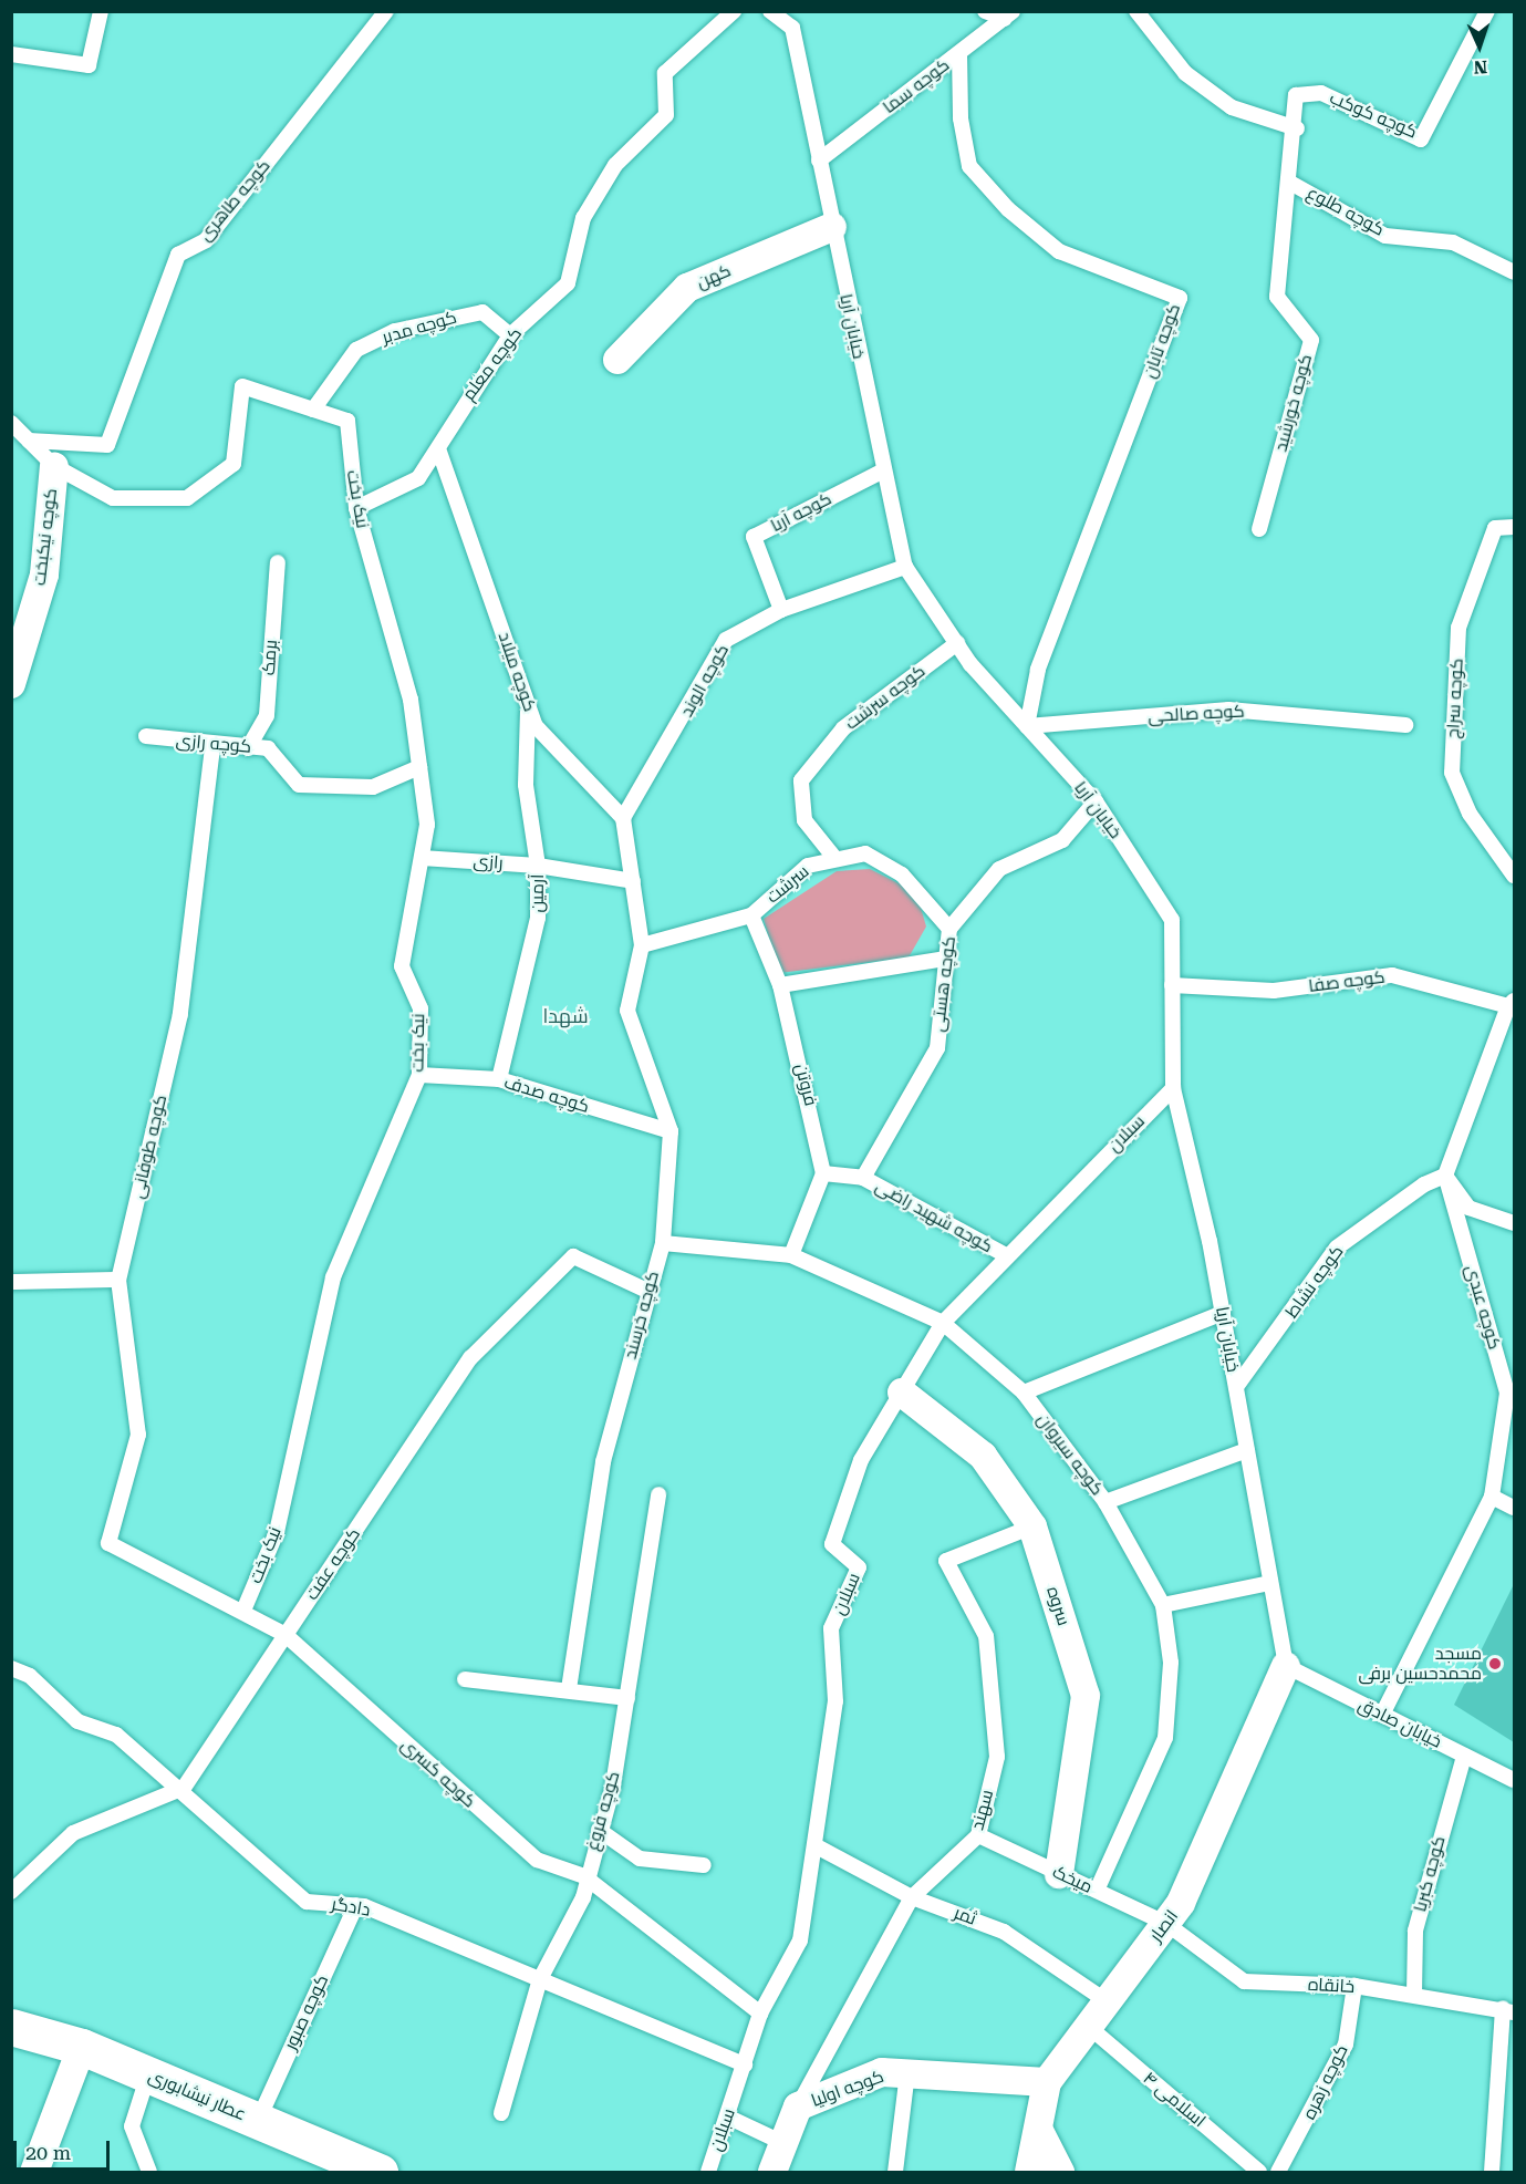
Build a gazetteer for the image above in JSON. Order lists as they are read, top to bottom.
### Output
{
  "streets": {
    "street": [
      "کهن",
      "کوچه نیکبخت",
      "سروه",
      "انصار",
      "کوچه اولیا",
      "عطار نیشابوری"
    ],
    "lane": [
      "کوچه سما",
      "کوچه کوکب",
      "کوچه طاهری",
      "کوچه طلوع",
      "خیابان آریا",
      "کوچه مدبر",
      "کوچه تابان",
      "کوچه معلم",
      "کوچه خورشید",
      "نیک بخت",
      "کوچه آریا",
      "برمک",
      "کوچه میلاد",
      "کوچه الوند",
      "کوچه سرشت",
      "کوچه سراج",
      "کوچه صالحی",
      "کوچه رازی",
      "رازی",
      "سرشت",
      "آرمین",
      "کوچه صفا",
      "کوچه هستی",
      "فروتن",
      "کوچه صدف",
      "سبلان",
      "کوچه طوفانی",
      "کوچه شهید راضی",
      "کوچه نشاط",
      "کوچه عبدی",
      "کوچه خرسند",
      "کوچه سیروان",
      "کوچه عفت",
      "خیابان صادق",
      "کوچه کسری",
      "سهند",
      "کوچه فروغ",
      "کوچه کبریا",
      "میخک",
      "دادگر",
      "ثمر",
      "خانقاه",
      "کوچه صبور",
      "کوچه زهره",
      "اسلامی ۴"
    ]
  },
  "crossings": [
    ["کوچه سما", "خیابان آریا"],
    ["کوچه سما", "کوچه تابان"],
    ["کوچه کوکب", "کوچه خورشید"],
    ["کوچه طلوع", "کوچه خورشید"],
    ["کهن", "خیابان آریا"],
    ["خیابان آریا", "کوچه تابان"],
    ["خیابان آریا", "کوچه آریا"],
    ["خیابان آریا", "کوچه الوند"],
    ["خیابان آریا", "کوچه سرشت"],
    ["خیابان آریا", "کوچه صالحی"],
    ["خیابان آریا", "کوچه صفا"],
    ["خیابان آریا", "کوچه هستی"],
    ["خیابان آریا", "سبلان"],
    ["خیابان آریا", "کوچه نشاط"],
    ["خیابان آریا", "خیابان صادق"],
    ["خیابان آریا", "انصار"],
    ["کوچه مدبر", "کوچه معلم"],
    ["کوچه مدبر", "نیک بخت"],
    ["کوچه تابان", "کوچه صالحی"],
    ["کوچه معلم", "نیک بخت"],
    ["کوچه معلم", "کوچه میلاد"],
    ["نیک بخت", "کوچه رازی"],
    ["نیک بخت", "رازی"],
    ["نیک بخت", "کوچه صدف"],
    ["نیک بخت", "کوچه کسری"],
    ["کوچه آریا", "کوچه الوند"],
    ["برمک", "کوچه رازی"],
    ["کوچه میلاد", "کوچه الوند"],
    ["کوچه میلاد", "آرمین"],
    ["کوچه سرشت", "سرشت"],
    ["کوچه رازی", "کوچه طوفانی"],
    ["رازی", "آرمین"],
    ["سرشت", "کوچه هستی"],
    ["سرشت", "فروتن"],
    ["سرشت", "کوچه خرسند"],
    ["آرمین", "کوچه صدف"],
    ["کوچه هستی", "کوچه شهید راضی"],
    ["فروتن", "کوچه شهید راضی"],
    ["کوچه صدف", "کوچه خرسند"],
    ["سبلان", "کوچه شهید راضی"],
    ["سبلان", "کوچه سیروان"],
    ["سبلان", "سروه"],
    ["سبلان", "کوچه کسری"],
    ["سبلان", "دادگر"],
    ["سبلان", "ثمر"],
    ["کوچه طوفانی", "کوچه کسری"],
    ["کوچه نشاط", "کوچه عبدی"],
    ["کوچه عبدی", "خیابان صادق"],
    ["کوچه خرسند", "کوچه سیروان"],
    ["کوچه خرسند", "کوچه عفت"],
    ["کوچه سیروان", "میخک"],
    ["کوچه عفت", "کوچه کسری"],
    ["کوچه عفت", "دادگر"],
    ["سروه", "سهند"],
    ["سروه", "میخک"],
    ["خیابان صادق", "کوچه کبریا"],
    ["خیابان صادق", "انصار"],
    ["کوچه کسری", "کوچه فروغ"],
    ["سهند", "میخک"],
    ["سهند", "ثمر"],
    ["سهند", "کوچه اولیا"],
    ["کوچه فروغ", "دادگر"],
    ["کوچه کبریا", "خانقاه"],
    ["میخک", "انصار"],
    ["میخک", "خانقاه"],
    ["دادگر", "کوچه صبور"],
    ["ثمر", "انصار"],
    ["انصار", "خانقاه"],
    ["انصار", "کوچه اولیا"],
    ["انصار", "اسلامی ۴"],
    ["خانقاه", "کوچه زهره"],
    ["کوچه صبور", "عطار نیشابوری"]
  ],
  "districts": ["شهدا"],
  "places": ["مسجد محمدحسین برفی"],
  "scale_bar": "20 m",
  "north": "bottom"
}
